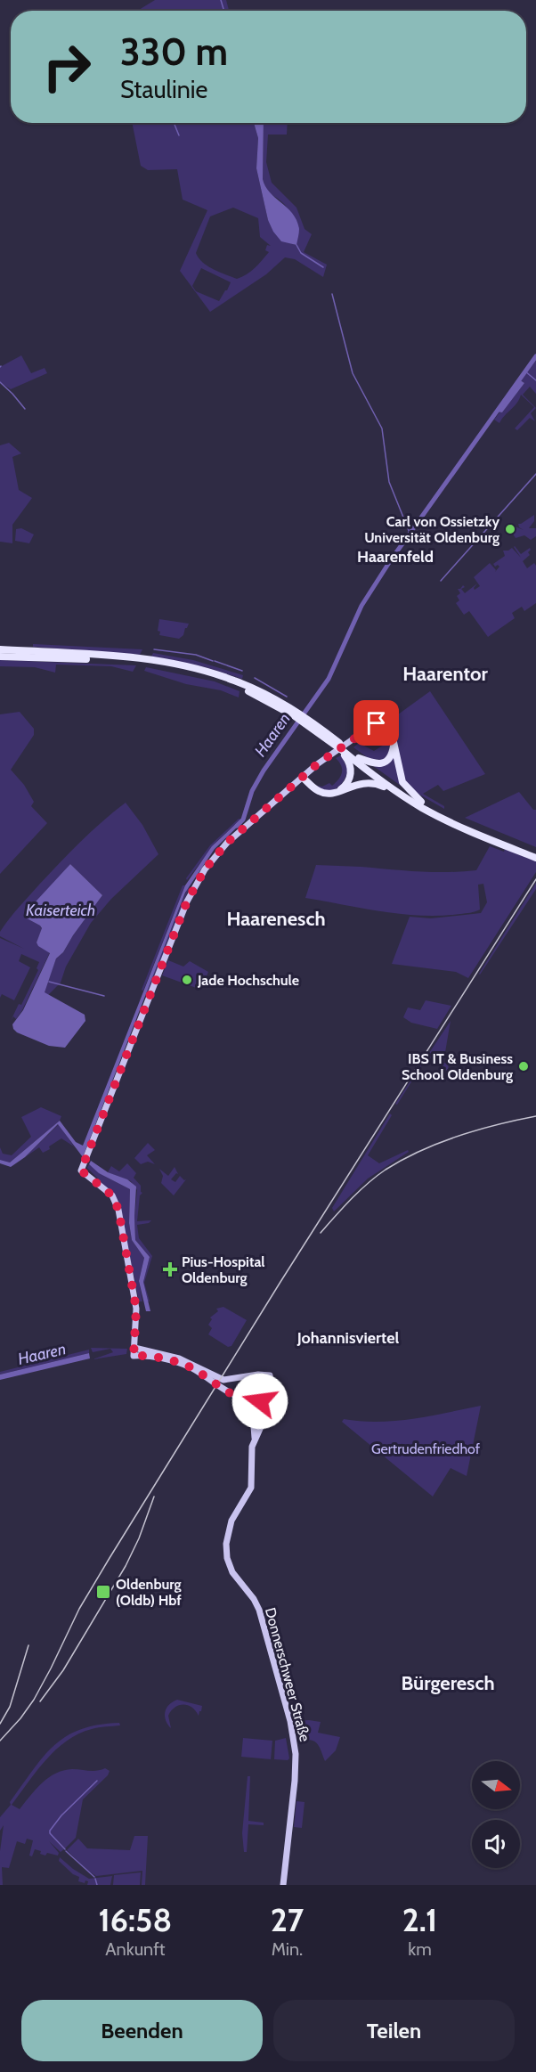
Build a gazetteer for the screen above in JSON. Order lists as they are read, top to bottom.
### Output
{
  "streets": {
    "main road": ["Donnerschweer Straße"]
  },
  "districts": [
    "Haarenfeld",
    "Haarentor",
    "Haarenesch",
    "Johannisviertel",
    "Bürgeresch"
  ],
  "water": ["Haaren", "Kaiserteich"],
  "parks": ["Gertrudenfriedhof"],
  "places": {
    "other": ["Carl von Ossietzky Universität Oldenburg", "Jade Hochschule", "IBS IT & Business School Oldenburg"],
    "health": ["Pius-Hospital Oldenburg"],
    "transit": ["Oldenburg (Oldb) Hbf"]
  },
  "north": "right",
  "page": {
    "turn": ["330 m", "Staulinie"],
    "eta": [
      "16:58",
      "Ankunft",
      "27",
      "Min.",
      "2.1",
      "km"
    ],
    "buttons": ["Beenden", "Teilen"]
  }
}
